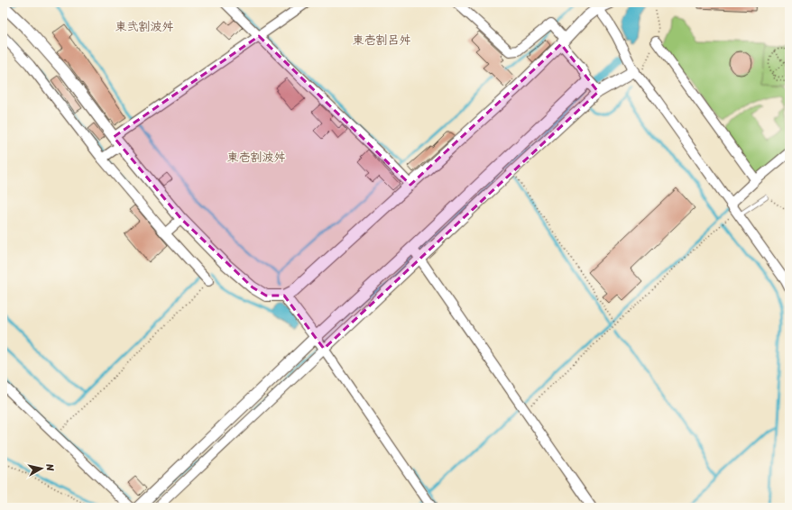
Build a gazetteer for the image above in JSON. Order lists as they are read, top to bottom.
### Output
{
  "districts": ["東弐割波舛", "東壱割呂舛", "東壱割波舛"],
  "north": "right"
}
